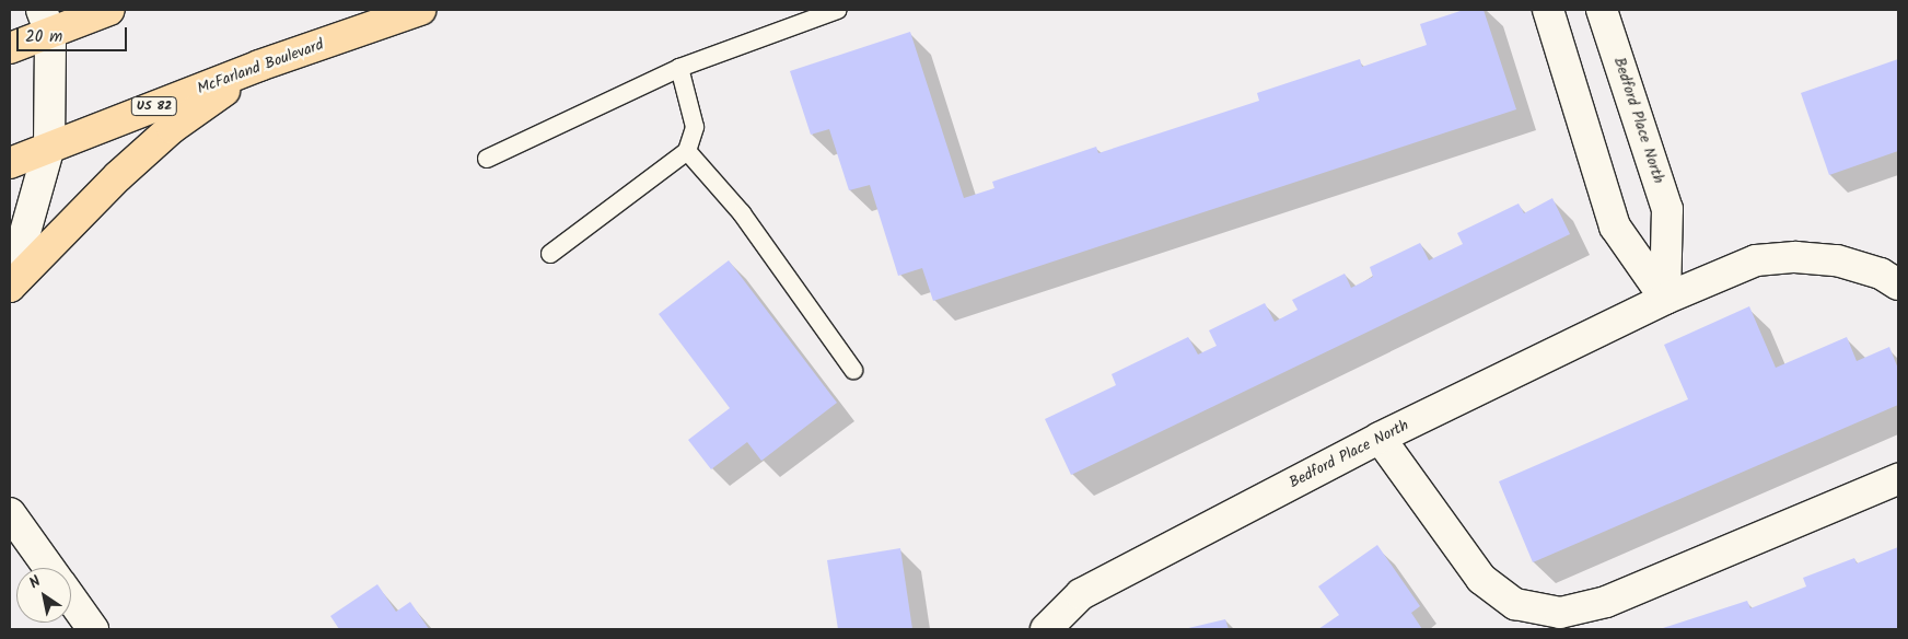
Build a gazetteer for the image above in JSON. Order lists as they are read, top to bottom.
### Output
{
  "streets": {
    "highway": ["McFarland Boulevard", "US 82"],
    "street": ["Bedford Place North"]
  },
  "scale_bar": "20 m",
  "north": "top left"
}
